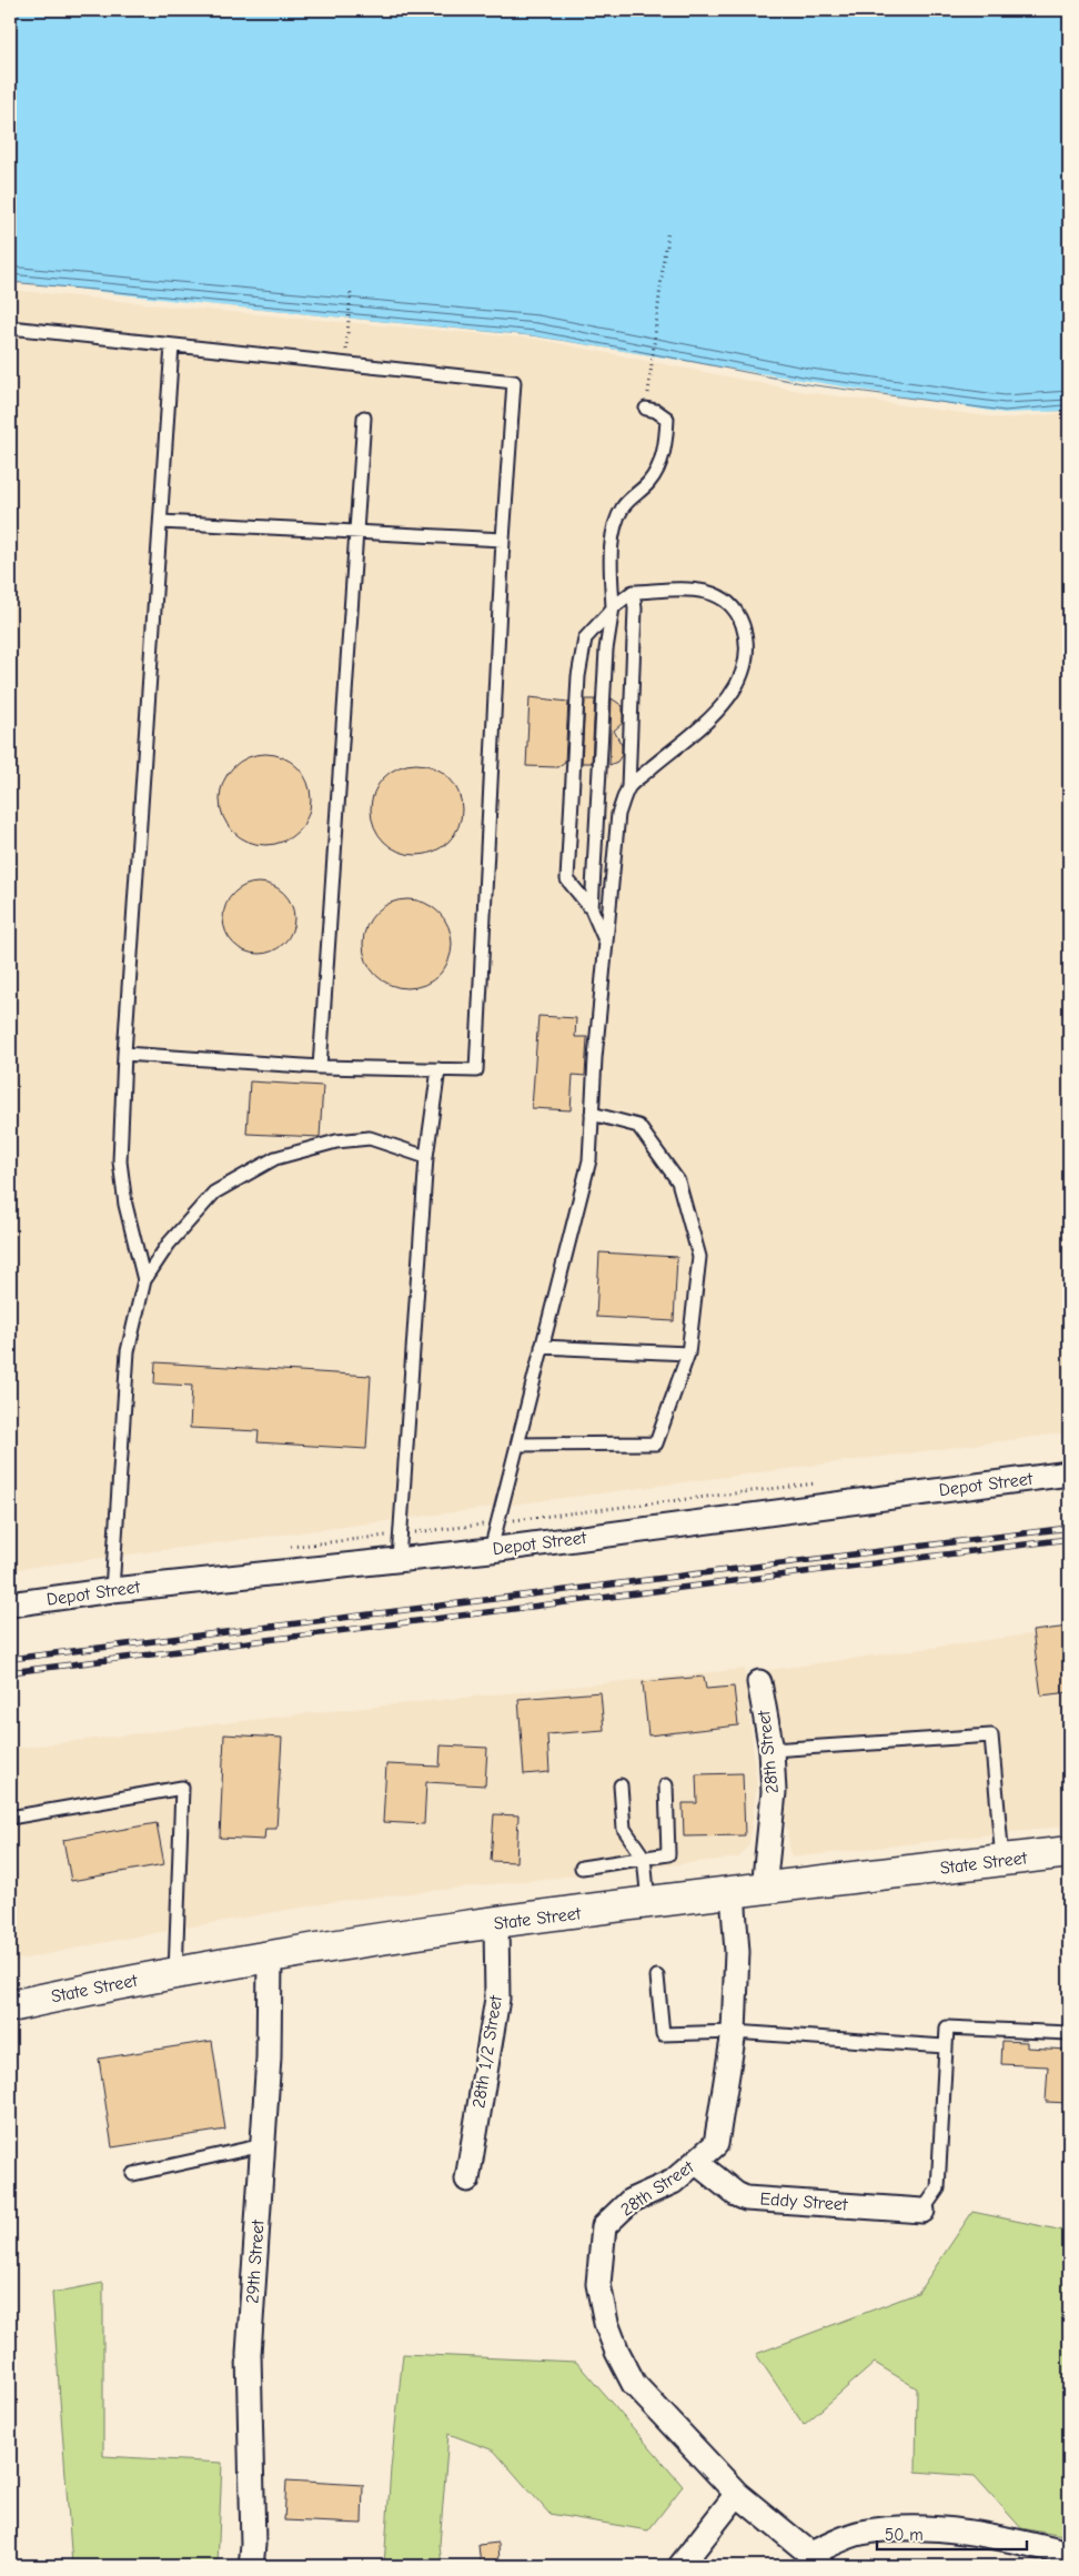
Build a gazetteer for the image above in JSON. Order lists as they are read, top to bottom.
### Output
{
  "streets": {
    "main road": ["State Street"],
    "street": [
      "Depot Street",
      "28th Street",
      "28th 1/2 Street",
      "Eddy Street",
      "29th Street"
    ]
  },
  "crossings": [
    ["28th Street", "State Street"],
    ["28th Street", "Eddy Street"],
    ["State Street", "28th 1/2 Street"],
    ["State Street", "29th Street"]
  ],
  "scale_bar": "50 m"
}
